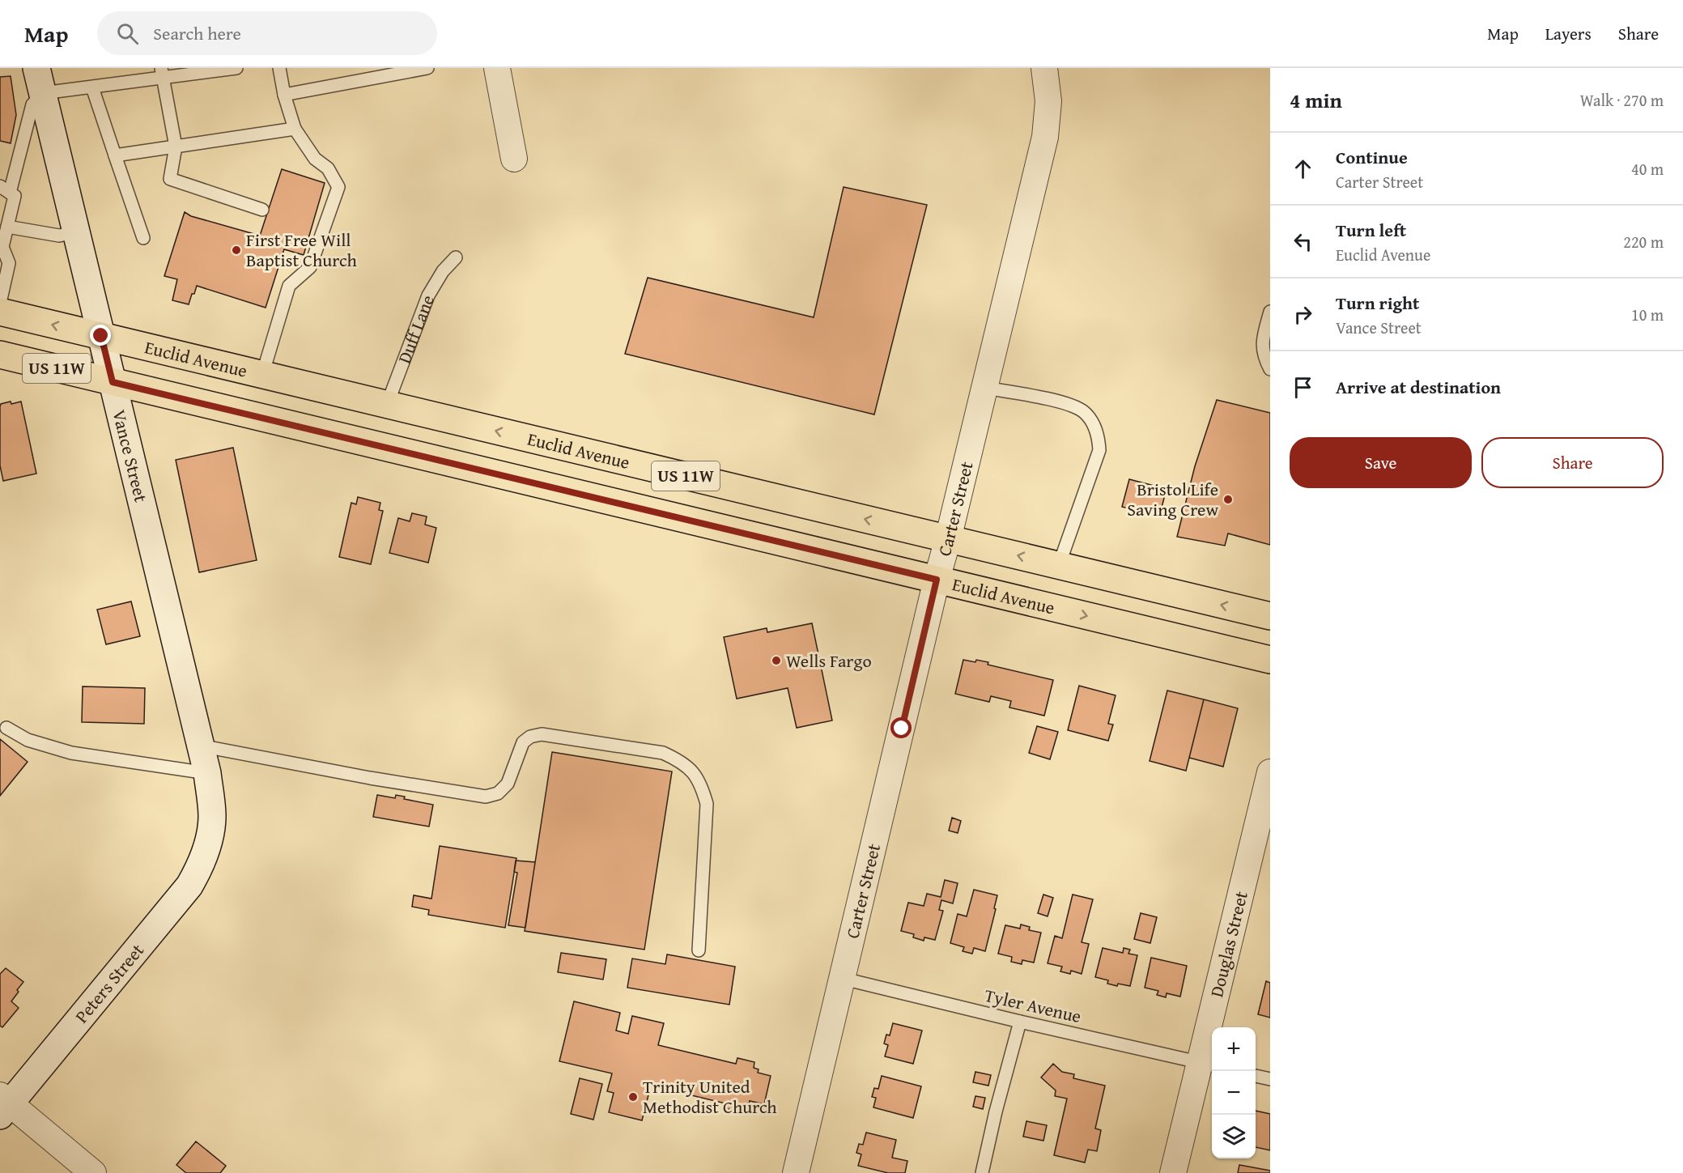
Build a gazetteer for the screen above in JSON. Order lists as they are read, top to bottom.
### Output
{
  "streets": {
    "main road": ["Euclid Avenue", "US 11W"],
    "street": [
      "Vance Street",
      "Carter Street",
      "Douglas Street",
      "Peters Street"
    ],
    "lane": ["Duff Lane", "Tyler Avenue"]
  },
  "crossings": [
    ["Duff Lane", "Euclid Avenue"],
    ["Euclid Avenue", "Vance Street"],
    ["Euclid Avenue", "Carter Street"],
    ["Vance Street", "Peters Street"],
    ["Carter Street", "Tyler Avenue"],
    ["Douglas Street", "Tyler Avenue"]
  ],
  "places": [
    "First Free Will Baptist Church",
    "Bristol Life Saving Crew",
    "Wells Fargo",
    "Trinity United Methodist Church"
  ],
  "page": {
    "header": "Map",
    "search": "Search here",
    "nav": ["Map", "Layers", "Share"],
    "heading": ["4 min", "Walk · 270 m"],
    "list": [
      ["Continue", "Carter Street", "40 m"],
      ["Turn left", "Euclid Avenue", "220 m"],
      ["Turn right", "Vance Street", "10 m"],
      "Arrive at destination"
    ],
    "buttons": ["Save", "Share"],
    "map_buttons": ["+", "−"]
  }
}
